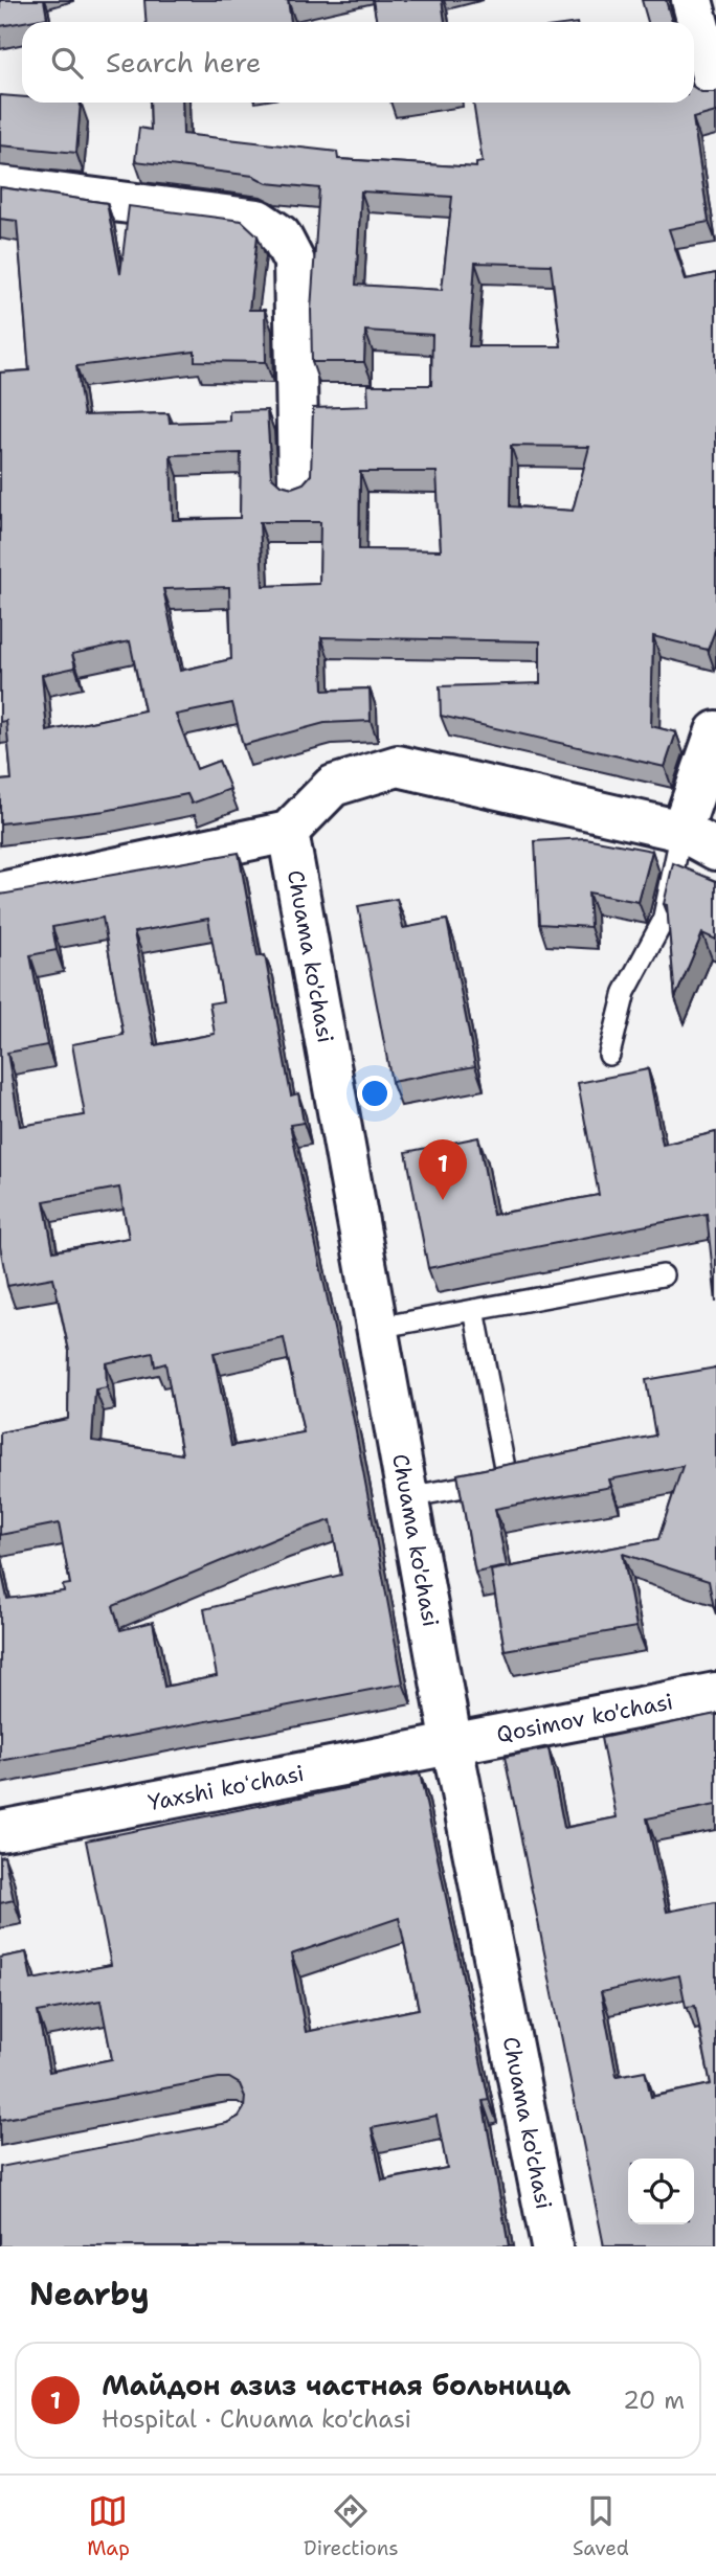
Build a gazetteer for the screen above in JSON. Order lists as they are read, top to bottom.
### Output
{
  "streets": {
    "street": ["Chuama ko'chasi", "Qosimov ko'chasi", "Yaxshi koʻchasi"]
  },
  "crossings": [
    ["Chuama ko'chasi", "Qosimov ko'chasi"],
    ["Chuama ko'chasi", "Yaxshi koʻchasi"],
    ["Qosimov ko'chasi", "Yaxshi koʻchasi"]
  ],
  "page": {
    "search": "Search here",
    "pins": "1",
    "heading": "Nearby",
    "list": [
      {
        "mark": "1",
        "name": "Майдон азиз частная больница",
        "note": "Hospital · Chuama ko'chasi",
        "value": "20 m"
      }
    ],
    "nav": ["Map", "Directions", "Saved"]
  }
}
